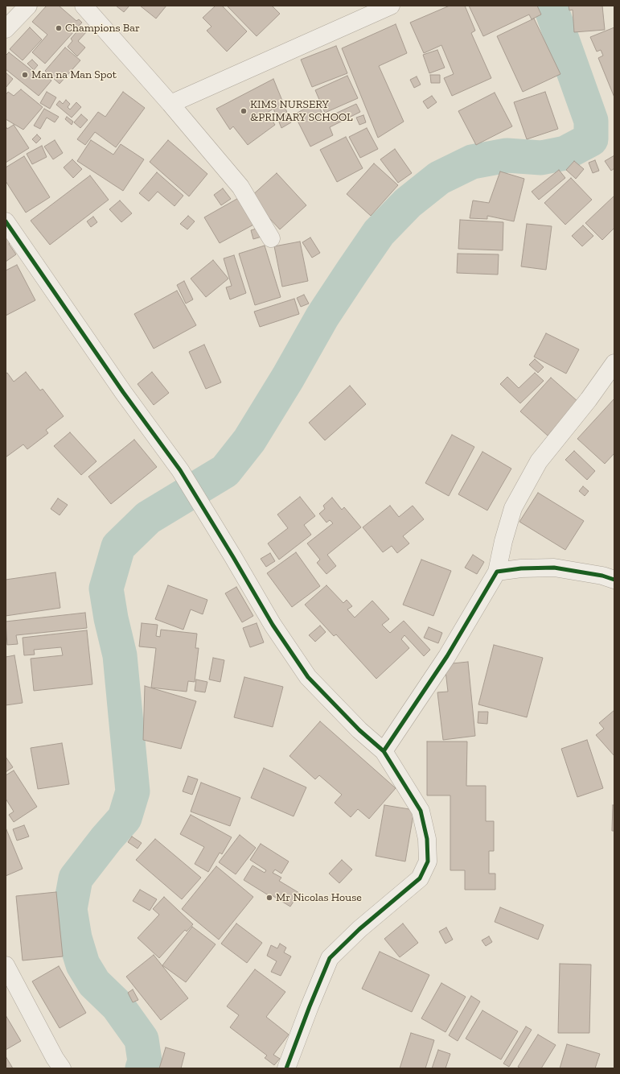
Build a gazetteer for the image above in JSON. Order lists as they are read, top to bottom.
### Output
{
  "places": [
    "Champions Bar",
    "Man na Man Spot",
    "KIMS NURSERY &PRIMARY SCHOOL",
    "Mr Nicolas House"
  ]
}
